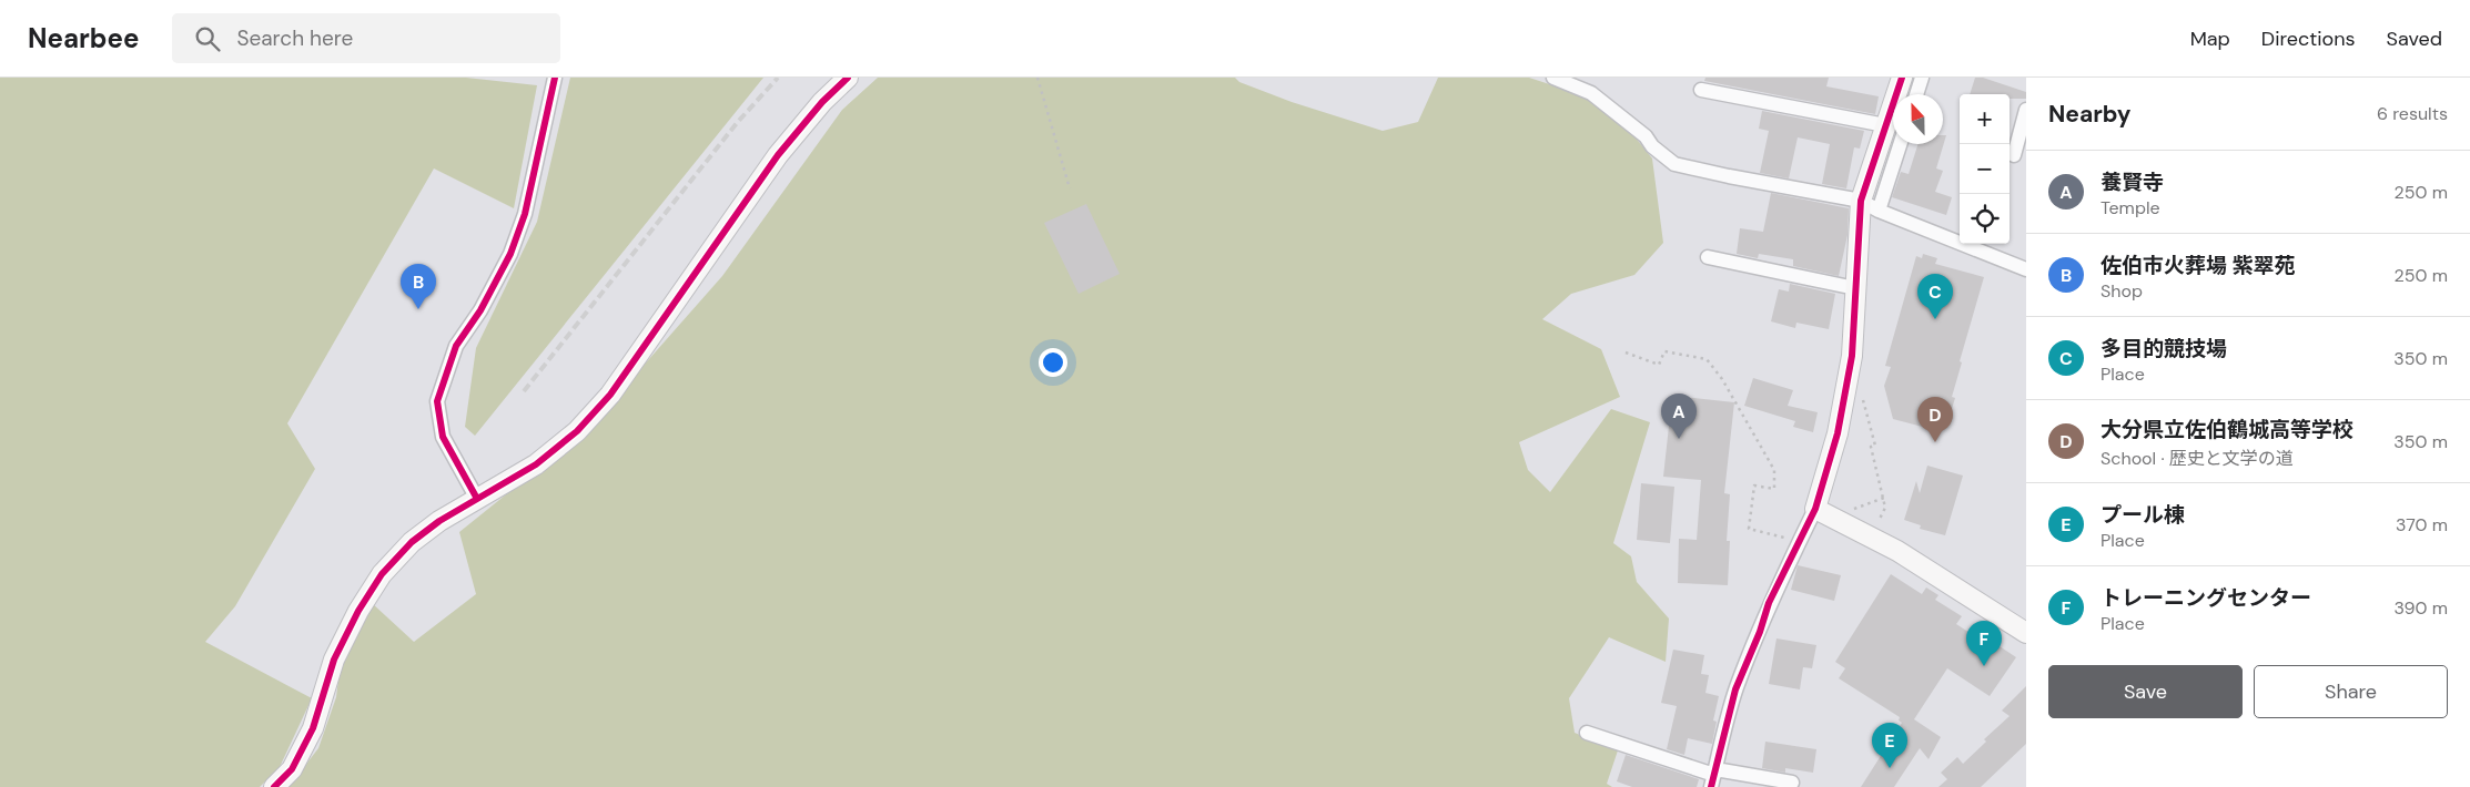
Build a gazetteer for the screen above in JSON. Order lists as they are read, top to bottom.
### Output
{
  "north": "top",
  "page": {
    "header": "Nearbee",
    "search": "Search here",
    "nav": ["Map", "Directions", "Saved"],
    "heading": ["Nearby", "6 results"],
    "map_buttons": ["+", "−"],
    "list": [
      {
        "mark": "A",
        "name": "養賢寺",
        "note": "Temple",
        "value": "250 m"
      },
      {
        "mark": "B",
        "name": "佐伯市火葬場 紫翠苑",
        "note": "Shop",
        "value": "250 m"
      },
      {
        "mark": "C",
        "name": "多目的競技場",
        "note": "Place",
        "value": "350 m"
      },
      {
        "mark": "D",
        "name": "大分県立佐伯鶴城高等学校",
        "note": "School · 歴史と文学の道",
        "value": "350 m"
      },
      {
        "mark": "E",
        "name": "プール棟",
        "note": "Place",
        "value": "370 m"
      },
      {
        "mark": "F",
        "name": "トレーニングセンター",
        "note": "Place",
        "value": "390 m"
      }
    ],
    "pins": [
      "B",
      "C",
      "A",
      "D",
      "F",
      "E"
    ],
    "buttons": ["Save", "Share"]
  }
}
